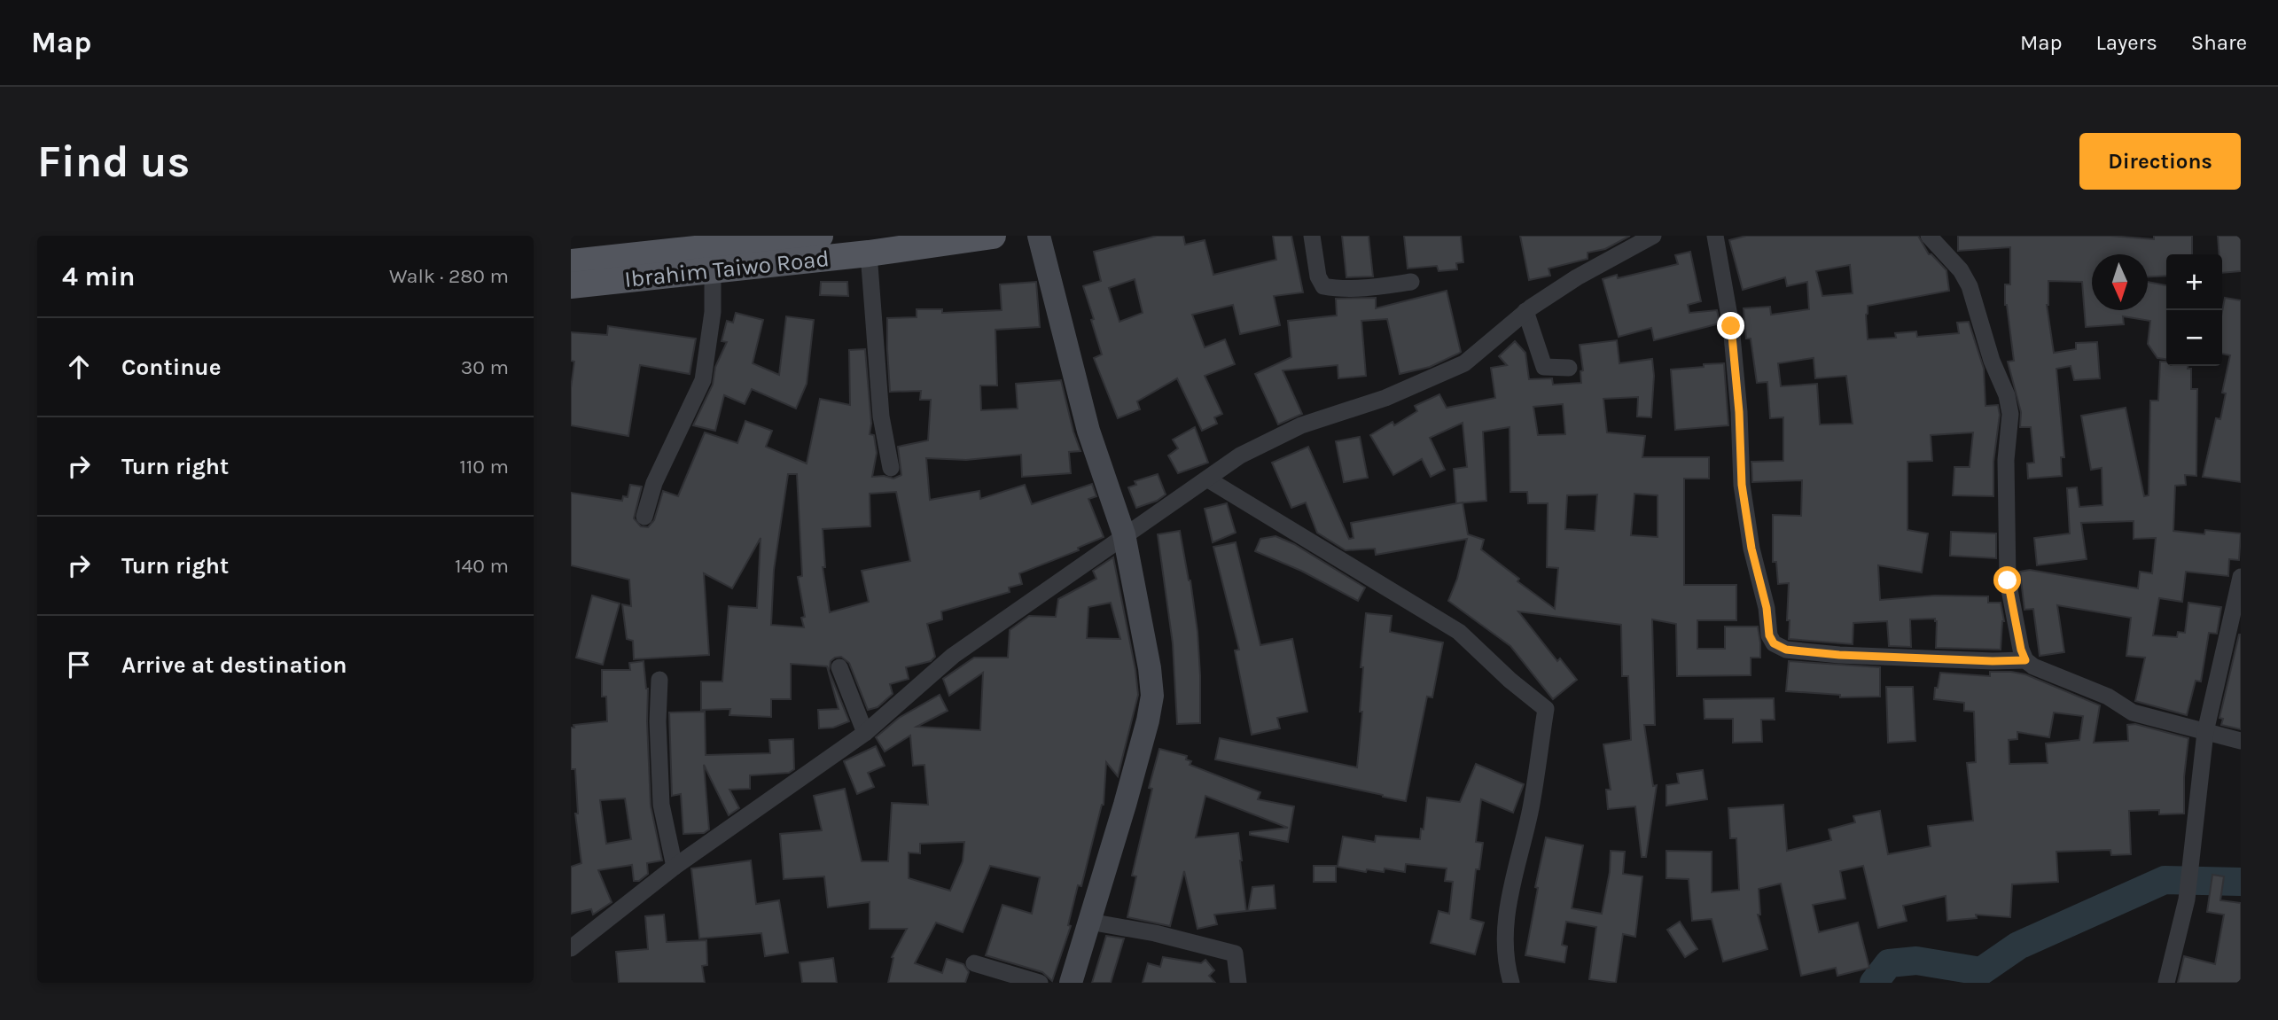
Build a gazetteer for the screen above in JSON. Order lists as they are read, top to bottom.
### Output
{
  "streets": {
    "main road": ["Ibrahim Taiwo Road"]
  },
  "north": "bottom",
  "page": {
    "header": "Map",
    "nav": ["Map", "Layers", "Share"],
    "buttons": "Directions",
    "title": "Find us",
    "heading": ["4 min", "Walk · 280 m"],
    "map_buttons": ["+", "−"],
    "list": [
      ["Continue", "30 m"],
      ["Turn right", "110 m"],
      ["Turn right", "140 m"],
      "Arrive at destination"
    ]
  }
}
